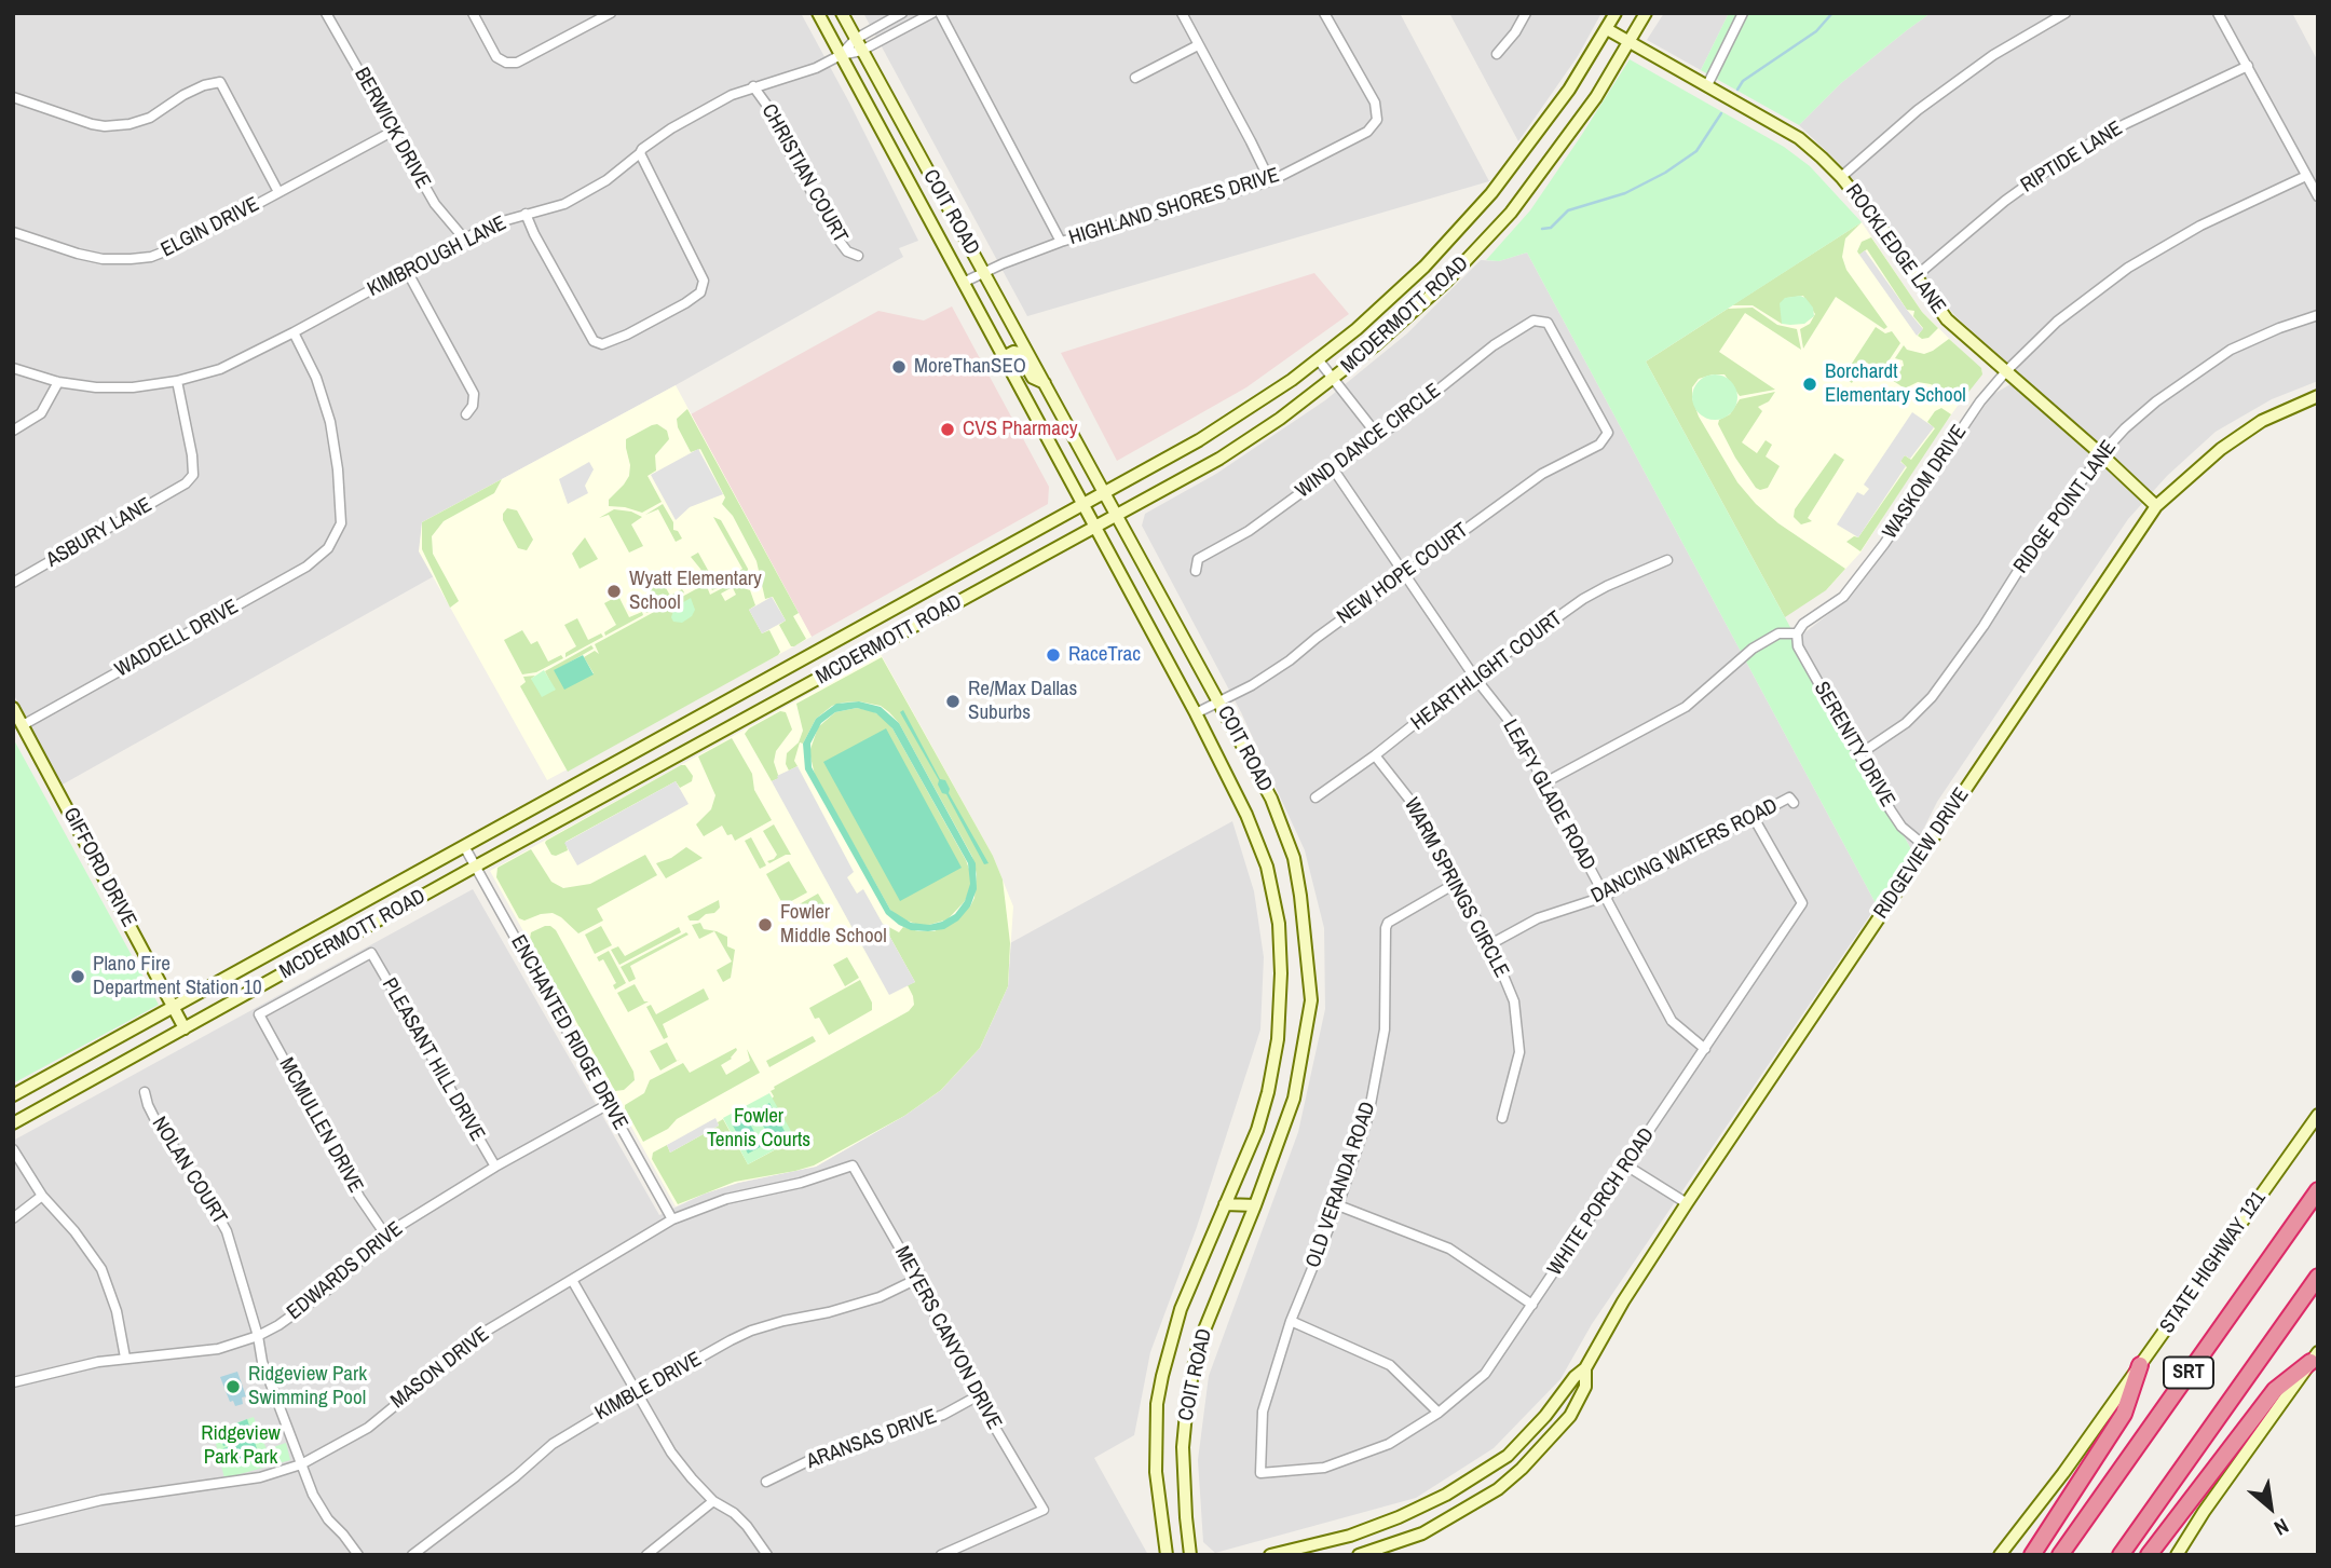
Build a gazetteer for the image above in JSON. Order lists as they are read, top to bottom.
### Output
{
  "streets": {
    "highway": ["SRT"],
    "main road": [
      "COIT ROAD",
      "ROCKLEDGE LANE",
      "MCDERMOTT ROAD",
      "RIDGEVIEW DRIVE",
      "GIFFORD DRIVE",
      "STATE HIGHWAY 121"
    ],
    "street": [
      "BERWICK DRIVE",
      "RIPTIDE LANE",
      "CHRISTIAN COURT",
      "HIGHLAND SHORES DRIVE",
      "ELGIN DRIVE",
      "KIMBROUGH LANE",
      "WIND DANCE CIRCLE",
      "WASKOM DRIVE",
      "RIDGE POINT LANE",
      "ASBURY LANE",
      "NEW HOPE COURT",
      "WADDELL DRIVE",
      "HEARTHLIGHT COURT",
      "SERENITY DRIVE",
      "LEAFY GLADE ROAD",
      "DANCING WATERS ROAD",
      "WARM SPRINGS CIRCLE",
      "ENCHANTED RIDGE DRIVE",
      "PLEASANT HILL DRIVE",
      "MCMULLEN DRIVE",
      "NOLAN COURT",
      "OLD VERANDA ROAD",
      "WHITE PORCH ROAD",
      "EDWARDS DRIVE",
      "MEYERS CANYON DRIVE",
      "MASON DRIVE",
      "KIMBLE DRIVE",
      "ARANSAS DRIVE"
    ]
  },
  "crossings": [
    ["BERWICK DRIVE", "ELGIN DRIVE"],
    ["BERWICK DRIVE", "KIMBROUGH LANE"],
    ["RIPTIDE LANE", "ROCKLEDGE LANE"],
    ["CHRISTIAN COURT", "KIMBROUGH LANE"],
    ["HIGHLAND SHORES DRIVE", "COIT ROAD"],
    ["COIT ROAD", "KIMBROUGH LANE"],
    ["COIT ROAD", "MCDERMOTT ROAD"],
    ["COIT ROAD", "NEW HOPE COURT"],
    ["ROCKLEDGE LANE", "MCDERMOTT ROAD"],
    ["ROCKLEDGE LANE", "WASKOM DRIVE"],
    ["ROCKLEDGE LANE", "RIDGE POINT LANE"],
    ["ROCKLEDGE LANE", "RIDGEVIEW DRIVE"],
    ["KIMBROUGH LANE", "ASBURY LANE"],
    ["KIMBROUGH LANE", "WADDELL DRIVE"],
    ["MCDERMOTT ROAD", "GIFFORD DRIVE"],
    ["MCDERMOTT ROAD", "ENCHANTED RIDGE DRIVE"],
    ["WIND DANCE CIRCLE", "NEW HOPE COURT"],
    ["WIND DANCE CIRCLE", "LEAFY GLADE ROAD"],
    ["WASKOM DRIVE", "SERENITY DRIVE"],
    ["WASKOM DRIVE", "LEAFY GLADE ROAD"],
    ["RIDGE POINT LANE", "SERENITY DRIVE"],
    ["NEW HOPE COURT", "LEAFY GLADE ROAD"],
    ["WADDELL DRIVE", "GIFFORD DRIVE"],
    ["HEARTHLIGHT COURT", "LEAFY GLADE ROAD"],
    ["HEARTHLIGHT COURT", "WARM SPRINGS CIRCLE"],
    ["SERENITY DRIVE", "RIDGEVIEW DRIVE"],
    ["LEAFY GLADE ROAD", "DANCING WATERS ROAD"],
    ["LEAFY GLADE ROAD", "WHITE PORCH ROAD"],
    ["DANCING WATERS ROAD", "WARM SPRINGS CIRCLE"],
    ["DANCING WATERS ROAD", "WHITE PORCH ROAD"],
    ["WARM SPRINGS CIRCLE", "OLD VERANDA ROAD"],
    ["ENCHANTED RIDGE DRIVE", "EDWARDS DRIVE"],
    ["ENCHANTED RIDGE DRIVE", "MASON DRIVE"],
    ["PLEASANT HILL DRIVE", "MCMULLEN DRIVE"],
    ["PLEASANT HILL DRIVE", "EDWARDS DRIVE"],
    ["MCMULLEN DRIVE", "EDWARDS DRIVE"],
    ["NOLAN COURT", "EDWARDS DRIVE"],
    ["NOLAN COURT", "MASON DRIVE"],
    ["OLD VERANDA ROAD", "WHITE PORCH ROAD"],
    ["MEYERS CANYON DRIVE", "MASON DRIVE"],
    ["MEYERS CANYON DRIVE", "KIMBLE DRIVE"],
    ["MEYERS CANYON DRIVE", "ARANSAS DRIVE"]
  ],
  "parks": ["Fowler Tennis Courts", "Ridgeview Park Park"],
  "places": [
    "MoreThanSEO",
    "Borchardt Elementary School",
    "CVS Pharmacy",
    "Wyatt Elementary School",
    "RaceTrac",
    "Re/Max Dallas Suburbs",
    "Fowler Middle School",
    "Plano Fire Department Station 10",
    "Ridgeview Park Swimming Pool"
  ],
  "north": "bottom right"
}
